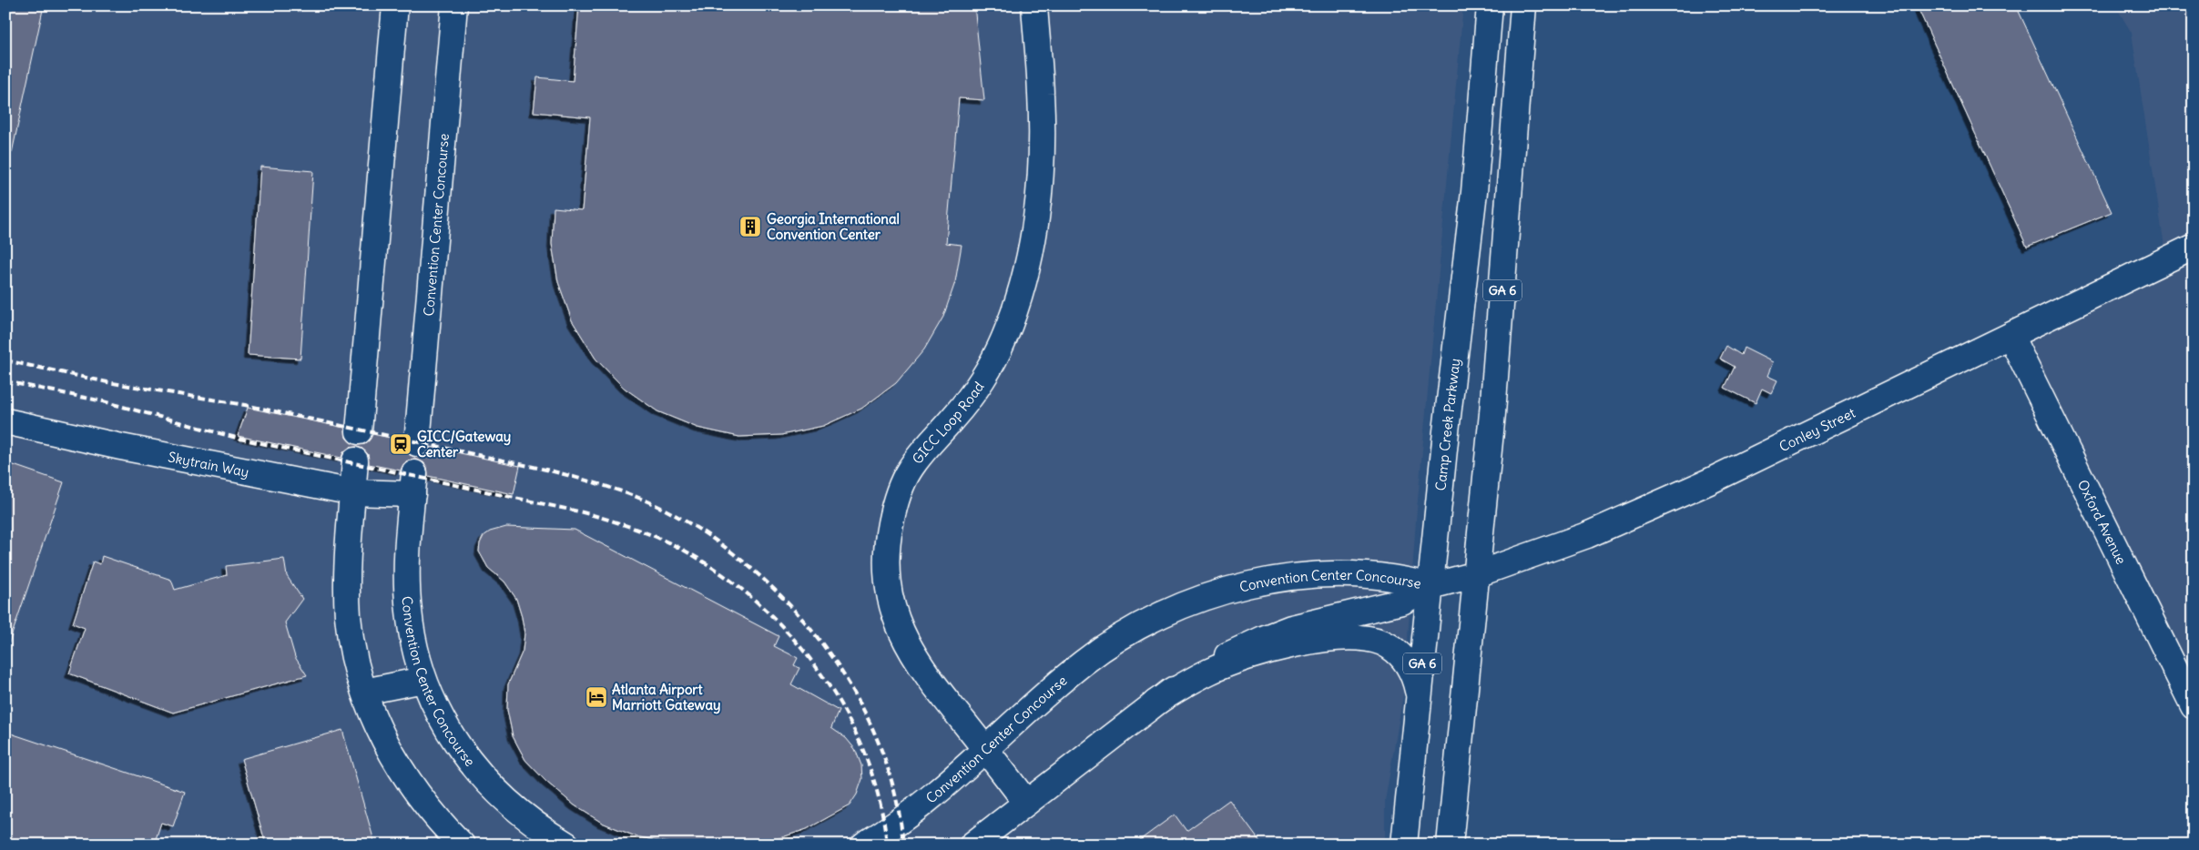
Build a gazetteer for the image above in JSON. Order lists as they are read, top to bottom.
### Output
{
  "streets": {
    "street": [
      "Convention Center Concourse",
      "GA 6",
      "GICC Loop Road",
      "Camp Creek Parkway",
      "Conley Street",
      "Skytrain Way",
      "Oxford Avenue"
    ]
  },
  "crossings": [
    ["Convention Center Concourse", "GICC Loop Road"],
    ["Convention Center Concourse", "Camp Creek Parkway"],
    ["Convention Center Concourse", "Conley Street"],
    ["Convention Center Concourse", "Skytrain Way"],
    ["GA 6", "Conley Street"],
    ["Camp Creek Parkway", "Conley Street"],
    ["Conley Street", "Oxford Avenue"]
  ],
  "places": {
    "building": ["Georgia International Convention Center"],
    "station": ["GICC/Gateway Center"],
    "hotel": ["Atlanta Airport Marriott Gateway"]
  }
}
